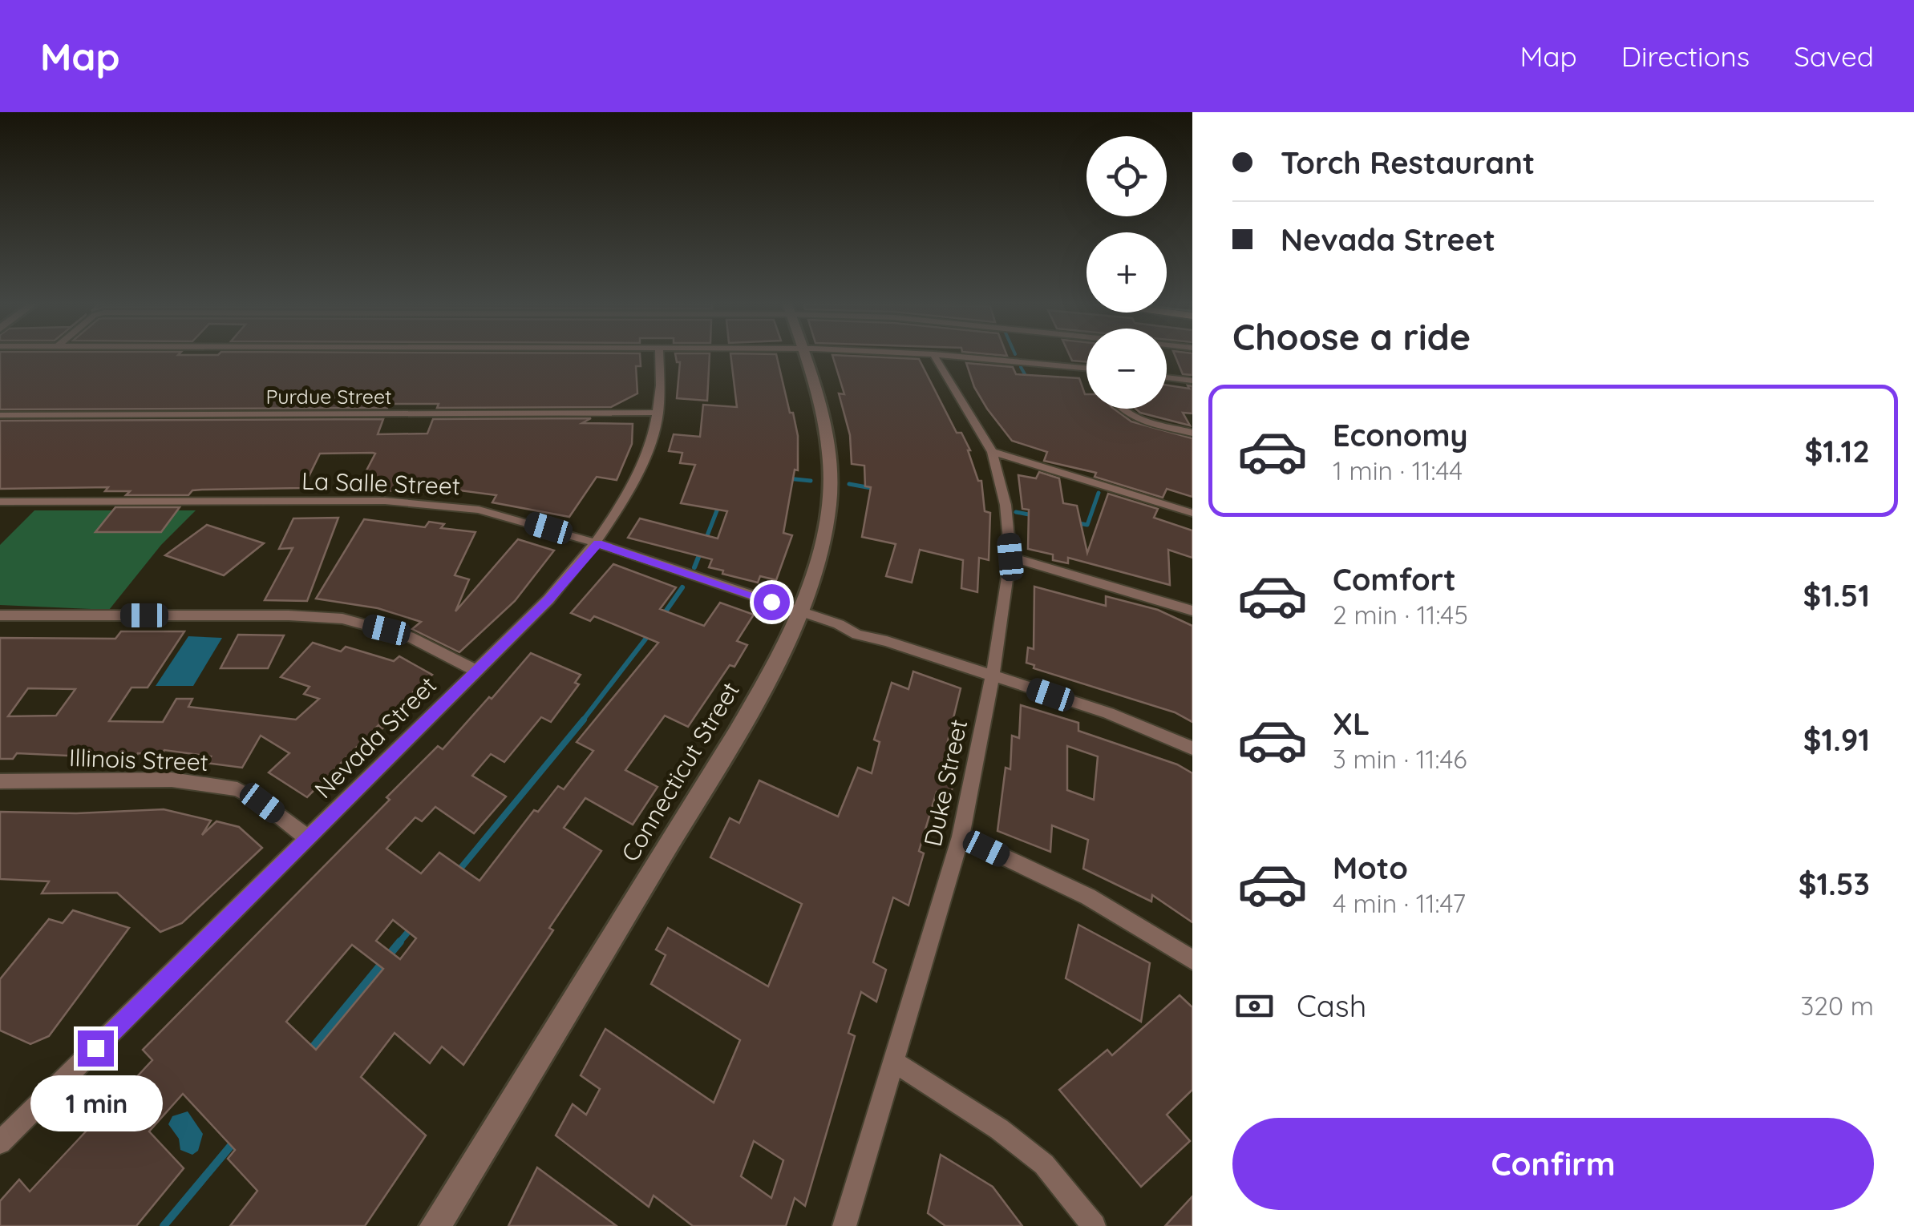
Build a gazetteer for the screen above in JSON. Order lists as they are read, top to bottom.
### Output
{
  "streets": {
    "street": [
      "Purdue Street",
      "La Salle Street",
      "Nevada Street",
      "Illinois Street",
      "Connecticut Street",
      "Duke Street"
    ]
  },
  "crossings": [
    ["Purdue Street", "Nevada Street"],
    ["La Salle Street", "Nevada Street"],
    ["La Salle Street", "Connecticut Street"],
    ["La Salle Street", "Duke Street"],
    ["Nevada Street", "Illinois Street"]
  ],
  "page": {
    "header": "Map",
    "nav": ["Map", "Directions", "Saved"],
    "banner": ["Torch Restaurant", "Nevada Street"],
    "map_buttons": ["+", "−"],
    "heading": "Choose a ride",
    "list": [
      {
        "name": "Economy",
        "note": "1 min · 11:44",
        "value": "$1.12"
      },
      {
        "name": "Comfort",
        "note": "2 min · 11:45",
        "value": "$1.51"
      },
      {
        "name": "XL",
        "note": "3 min · 11:46",
        "value": "$1.91"
      },
      {
        "name": "Moto",
        "note": "4 min · 11:47",
        "value": "$1.53"
      }
    ],
    "pay": ["Cash", "320 m"],
    "bubble": "1 min",
    "buttons": "Confirm"
  }
}
